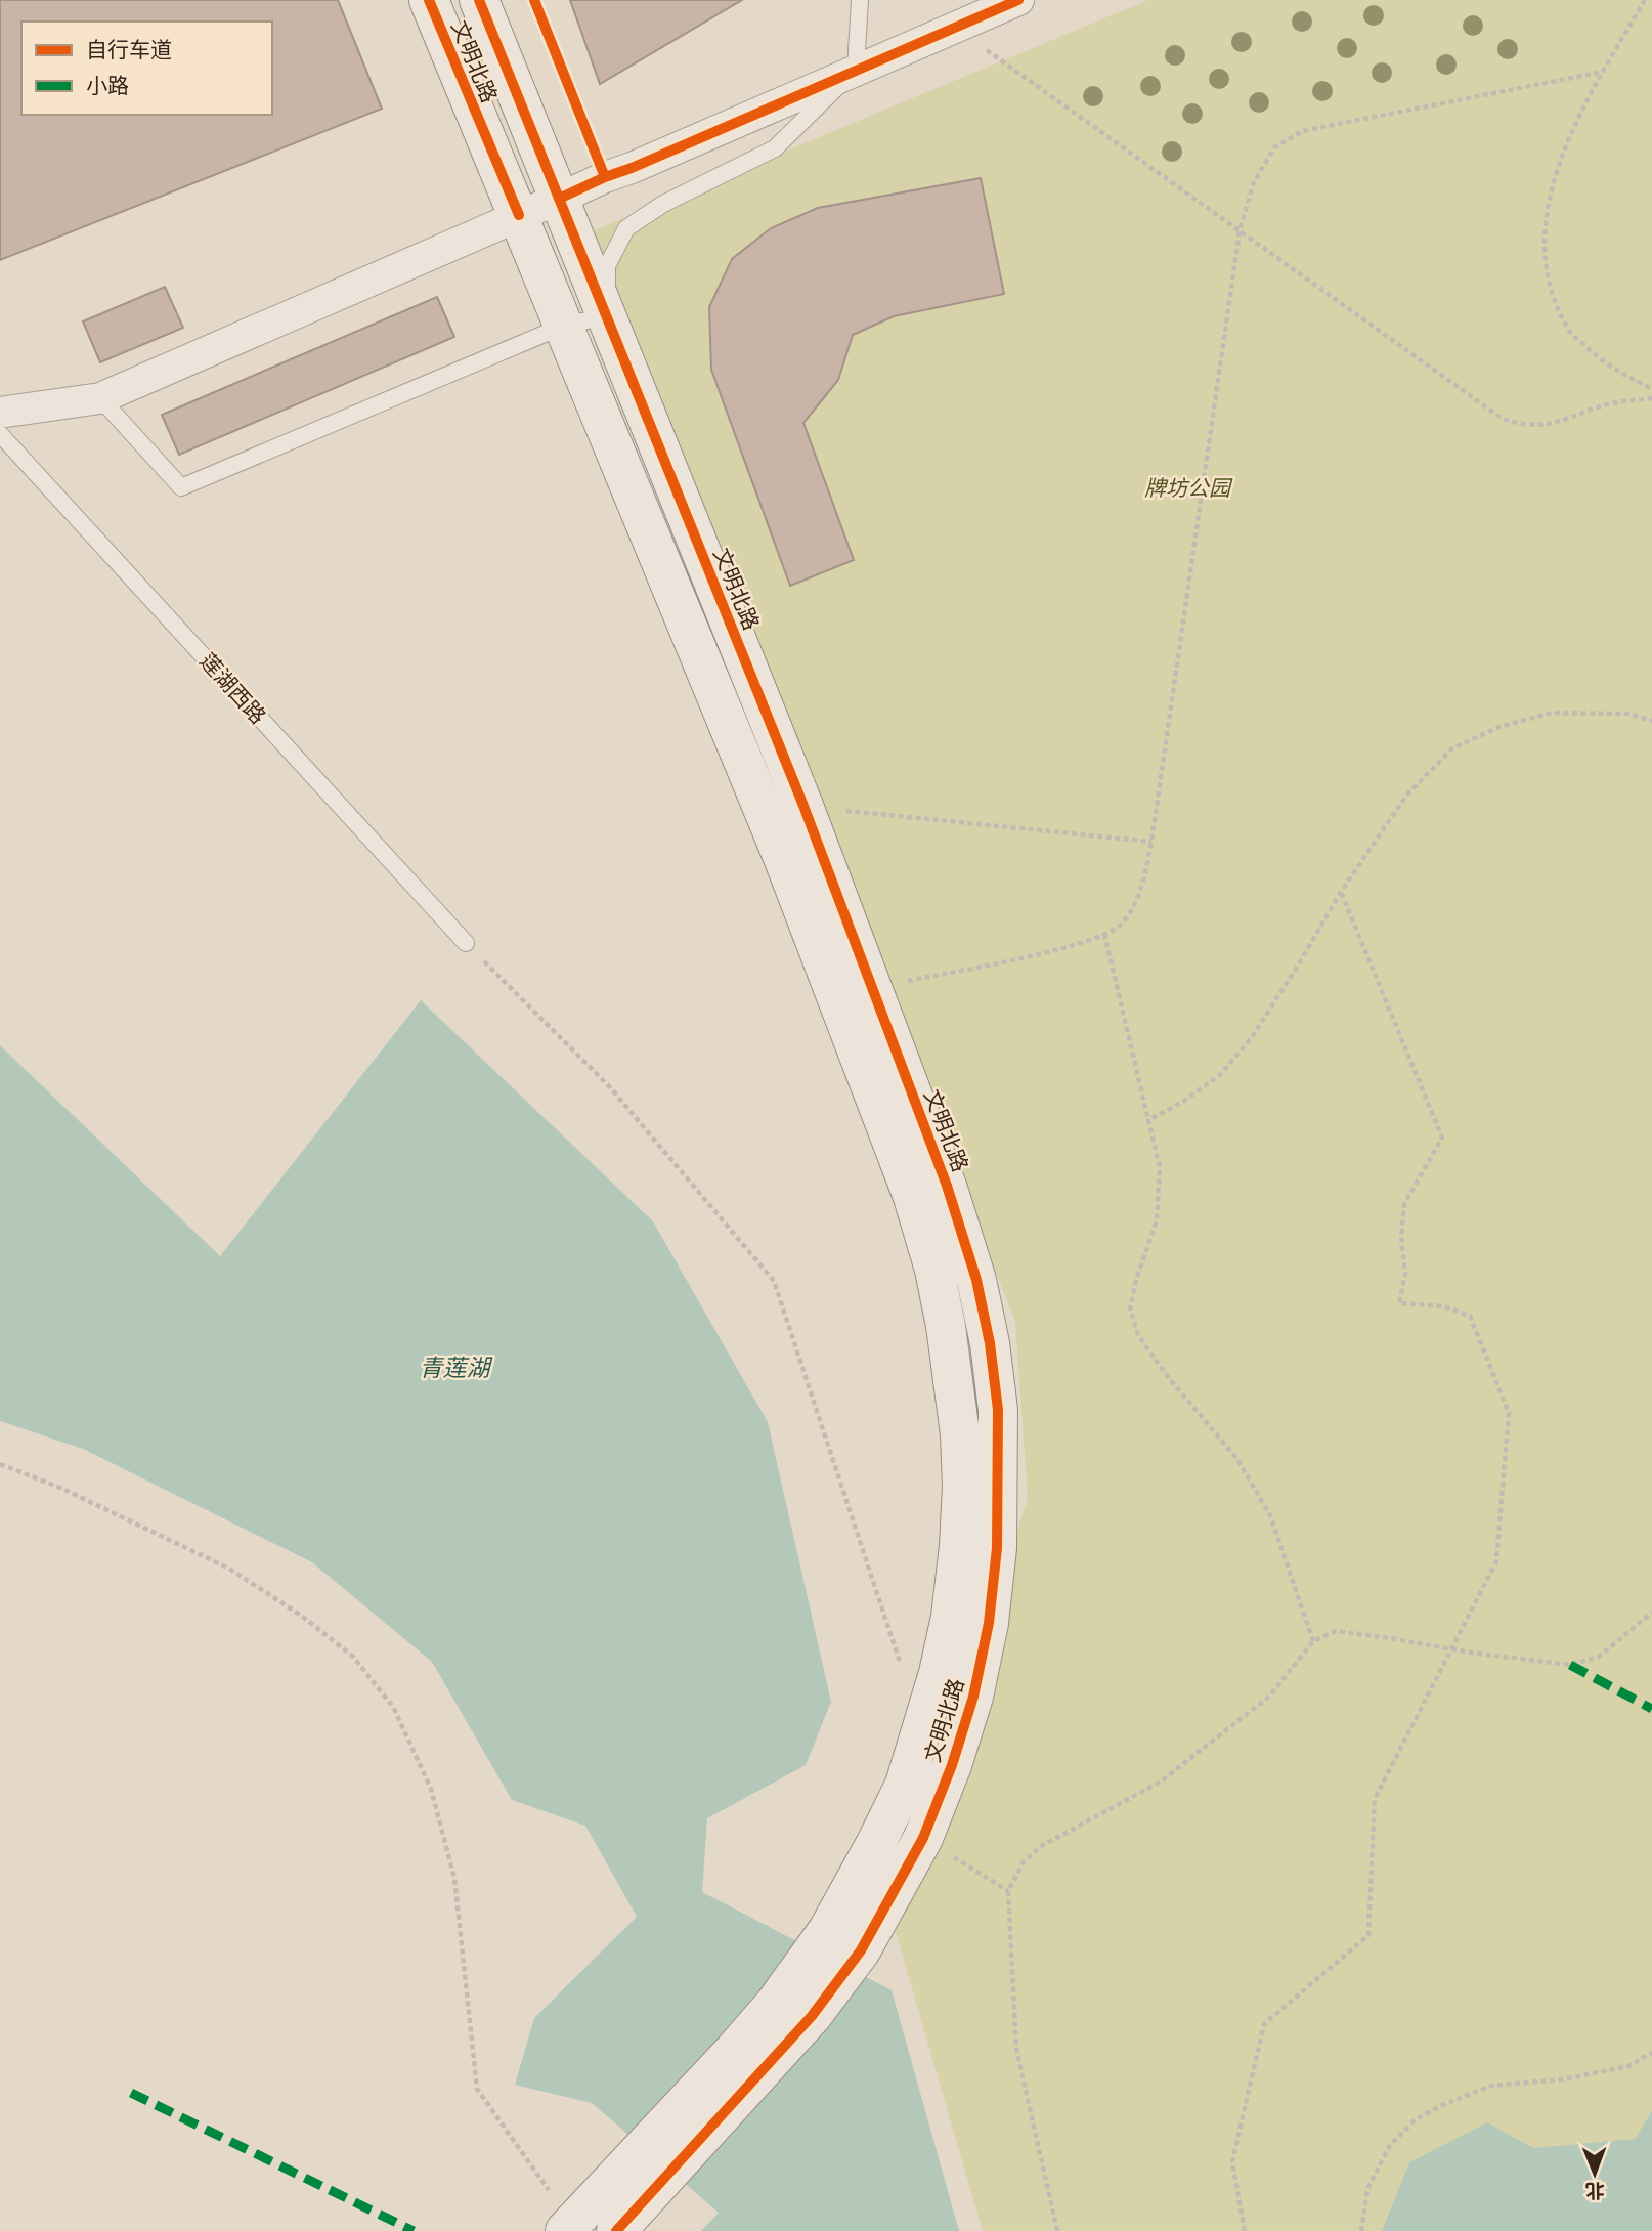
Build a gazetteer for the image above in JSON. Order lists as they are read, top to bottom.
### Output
{
  "streets": {
    "street": ["文明北路"],
    "lane": ["莲湖西路"]
  },
  "water": ["青莲湖"],
  "parks": ["牌坊公园"],
  "legend": ["自行车道", "小路"],
  "north": "bottom"
}
